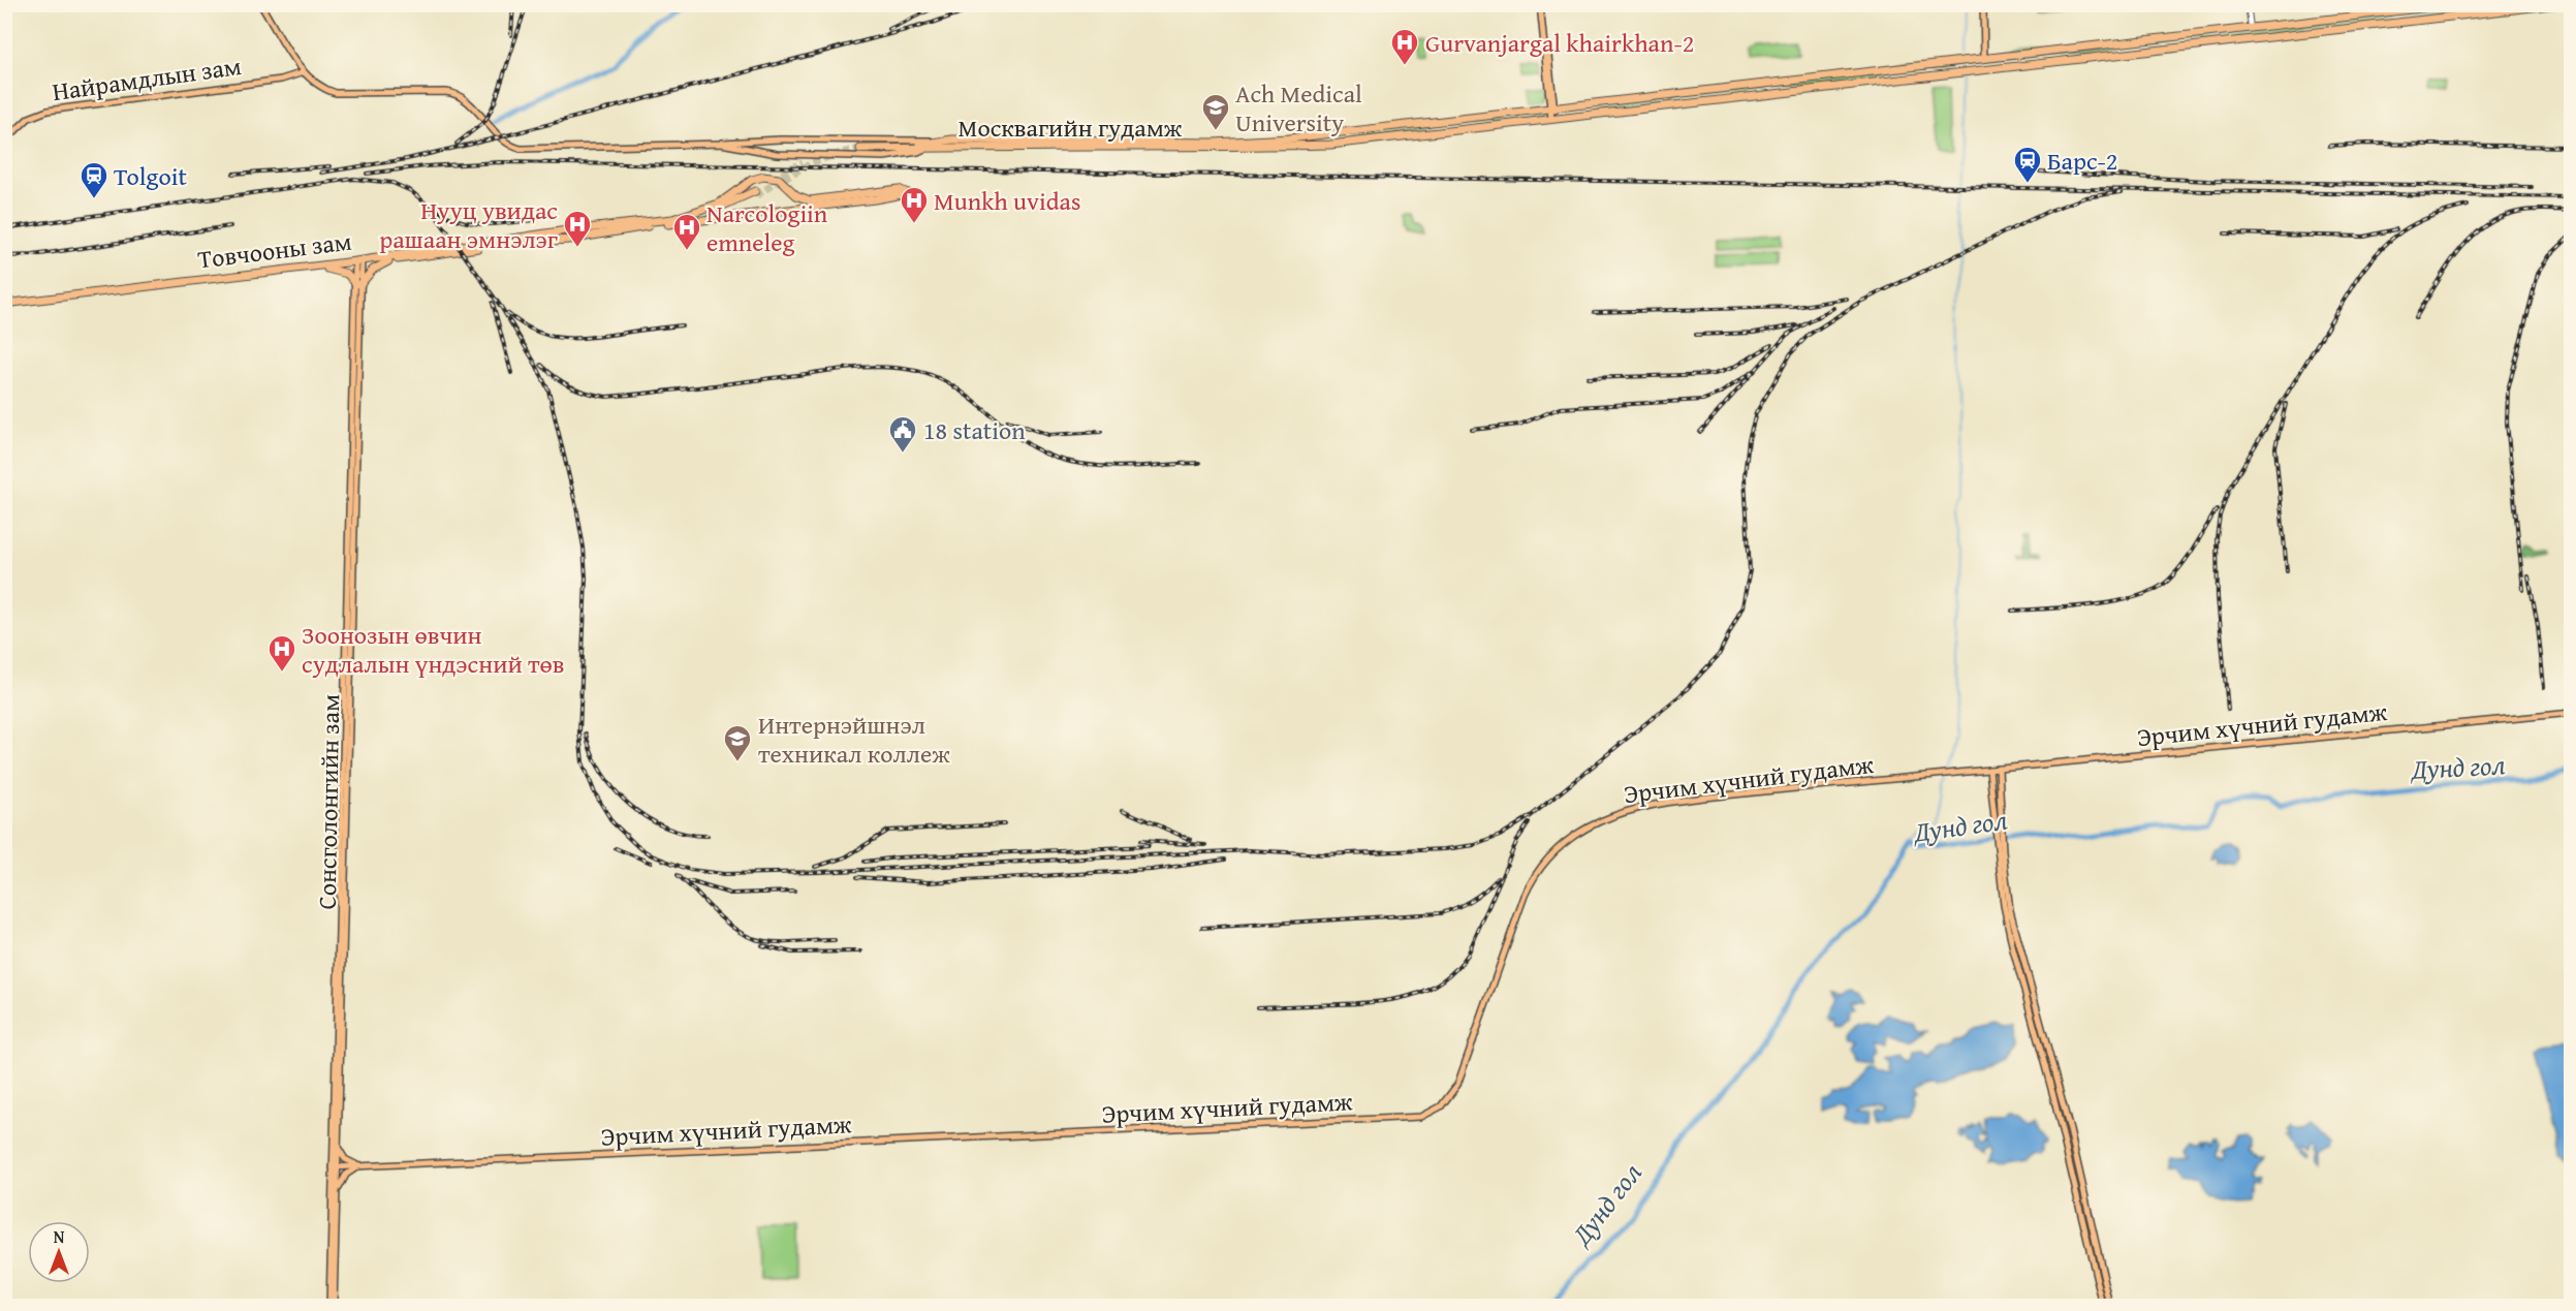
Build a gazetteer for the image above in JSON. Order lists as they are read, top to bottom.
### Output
{
  "streets": {
    "highway": ["Москвагийн гудамж", "Товчооны зам"],
    "main road": ["Найрамдлын зам", "Эрчим хүчний гудамж", "Сонсголонгийн зам"]
  },
  "crossings": [
    ["Товчооны зам", "Сонсголонгийн зам"],
    ["Эрчим хүчний гудамж", "Сонсголонгийн зам"]
  ],
  "water": ["Дунд гол"],
  "places": {
    "hospital": [
      "Gurvanjargal khairkhan-2",
      "Munkh uvidas",
      "Нууц увидас рашаан эмнэлэг",
      "Narcologiin emneleg",
      "Зоонозын өвчин судлалын үндэсний төв"
    ],
    "school or university": ["Ach Medical University", "Интернэйшнэл техникал коллеж"],
    "station": ["Барс-2", "Tolgoit"],
    "public building": ["18 station"]
  },
  "north": "top"
}
